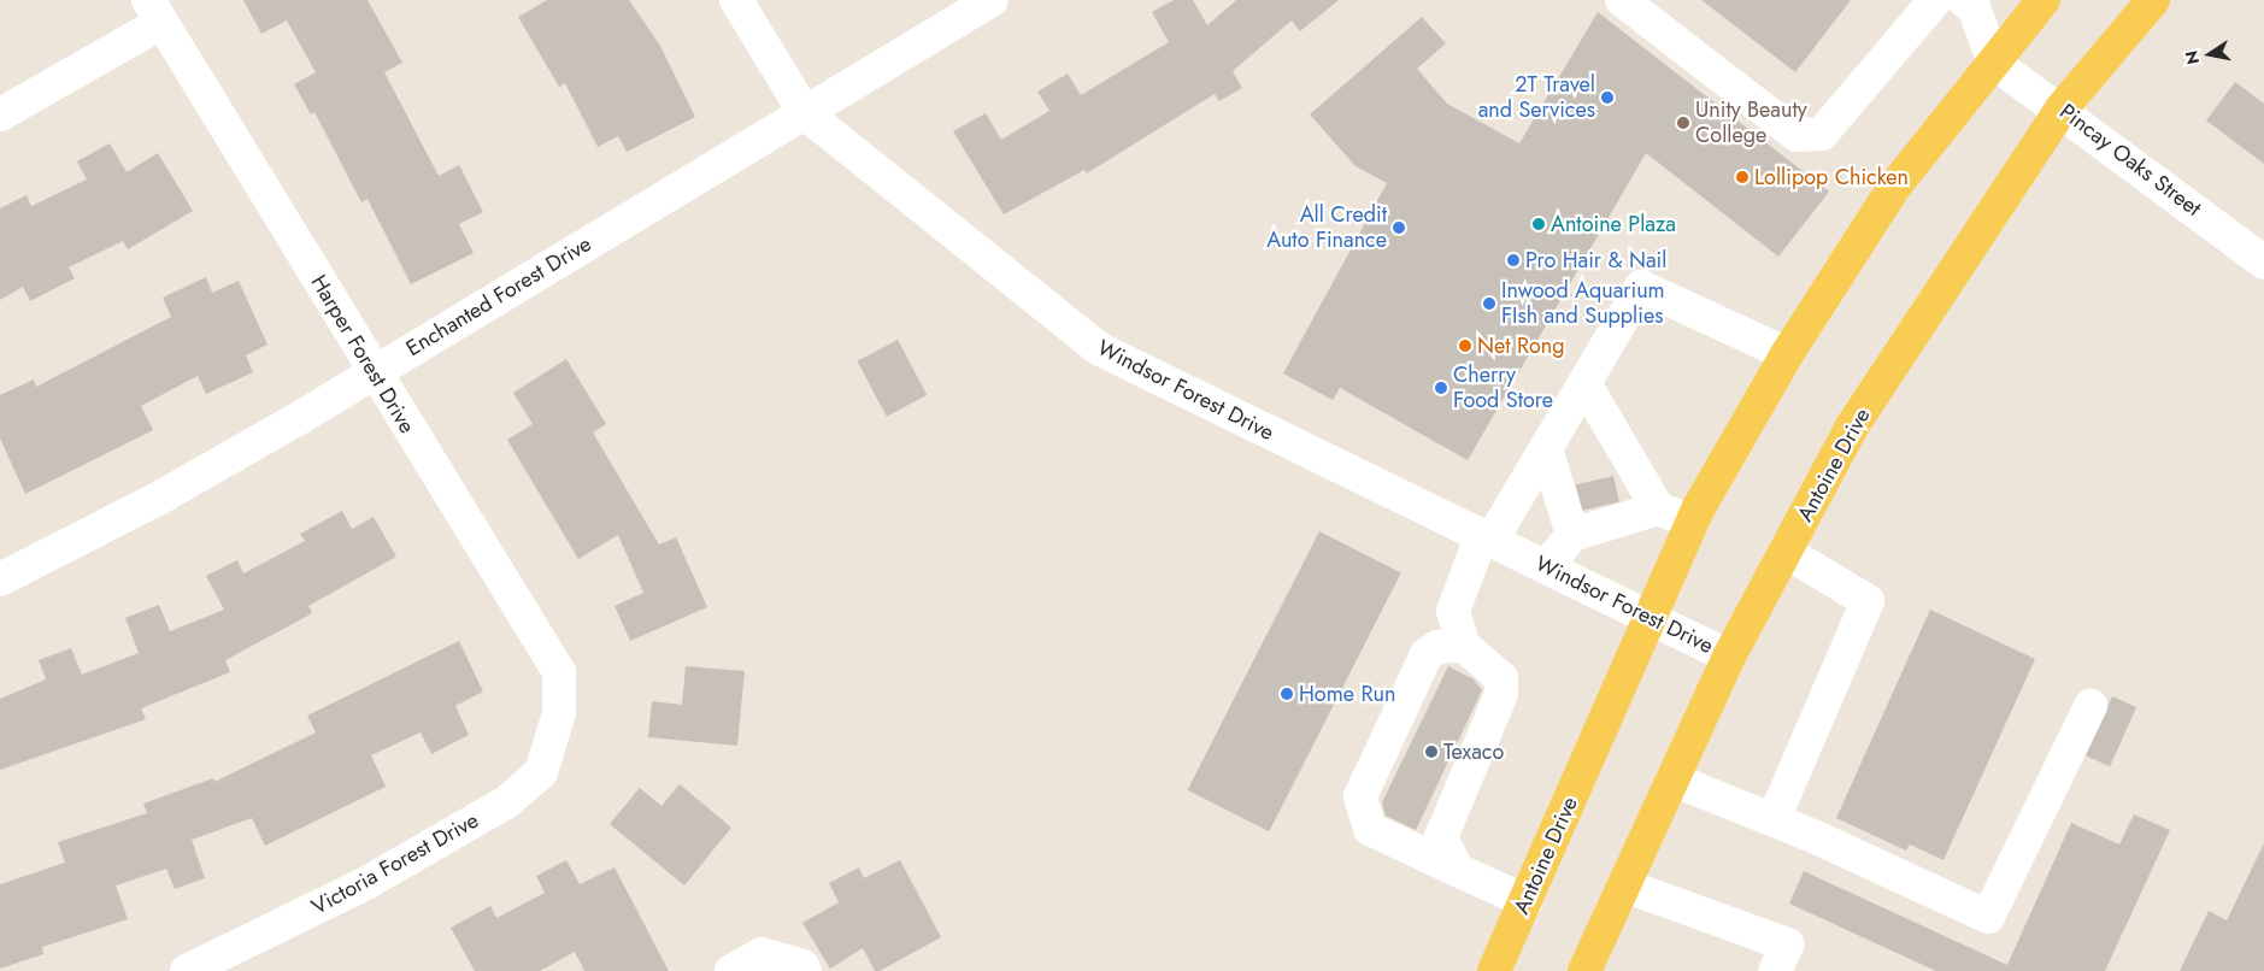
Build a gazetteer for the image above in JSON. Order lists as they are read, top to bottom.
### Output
{
  "streets": {
    "main road": ["Antoine Drive"],
    "street": [
      "Pincay Oaks Street",
      "Enchanted Forest Drive",
      "Harper Forest Drive",
      "Windsor Forest Drive",
      "Victoria Forest Drive"
    ]
  },
  "crossings": [
    ["Pincay Oaks Street", "Antoine Drive"],
    ["Enchanted Forest Drive", "Harper Forest Drive"],
    ["Enchanted Forest Drive", "Windsor Forest Drive"],
    ["Harper Forest Drive", "Victoria Forest Drive"],
    ["Windsor Forest Drive", "Antoine Drive"]
  ],
  "places": [
    "2T Travel and Services",
    "Unity Beauty College",
    "Lollipop Chicken",
    "Antoine Plaza",
    "All Credit Auto Finance",
    "Pro Hair & Nail",
    "Inwood Aquarium FIsh and Supplies",
    "Net Rong",
    "Cherry Food Store",
    "Home Run",
    "Texaco"
  ],
  "north": "left"
}
